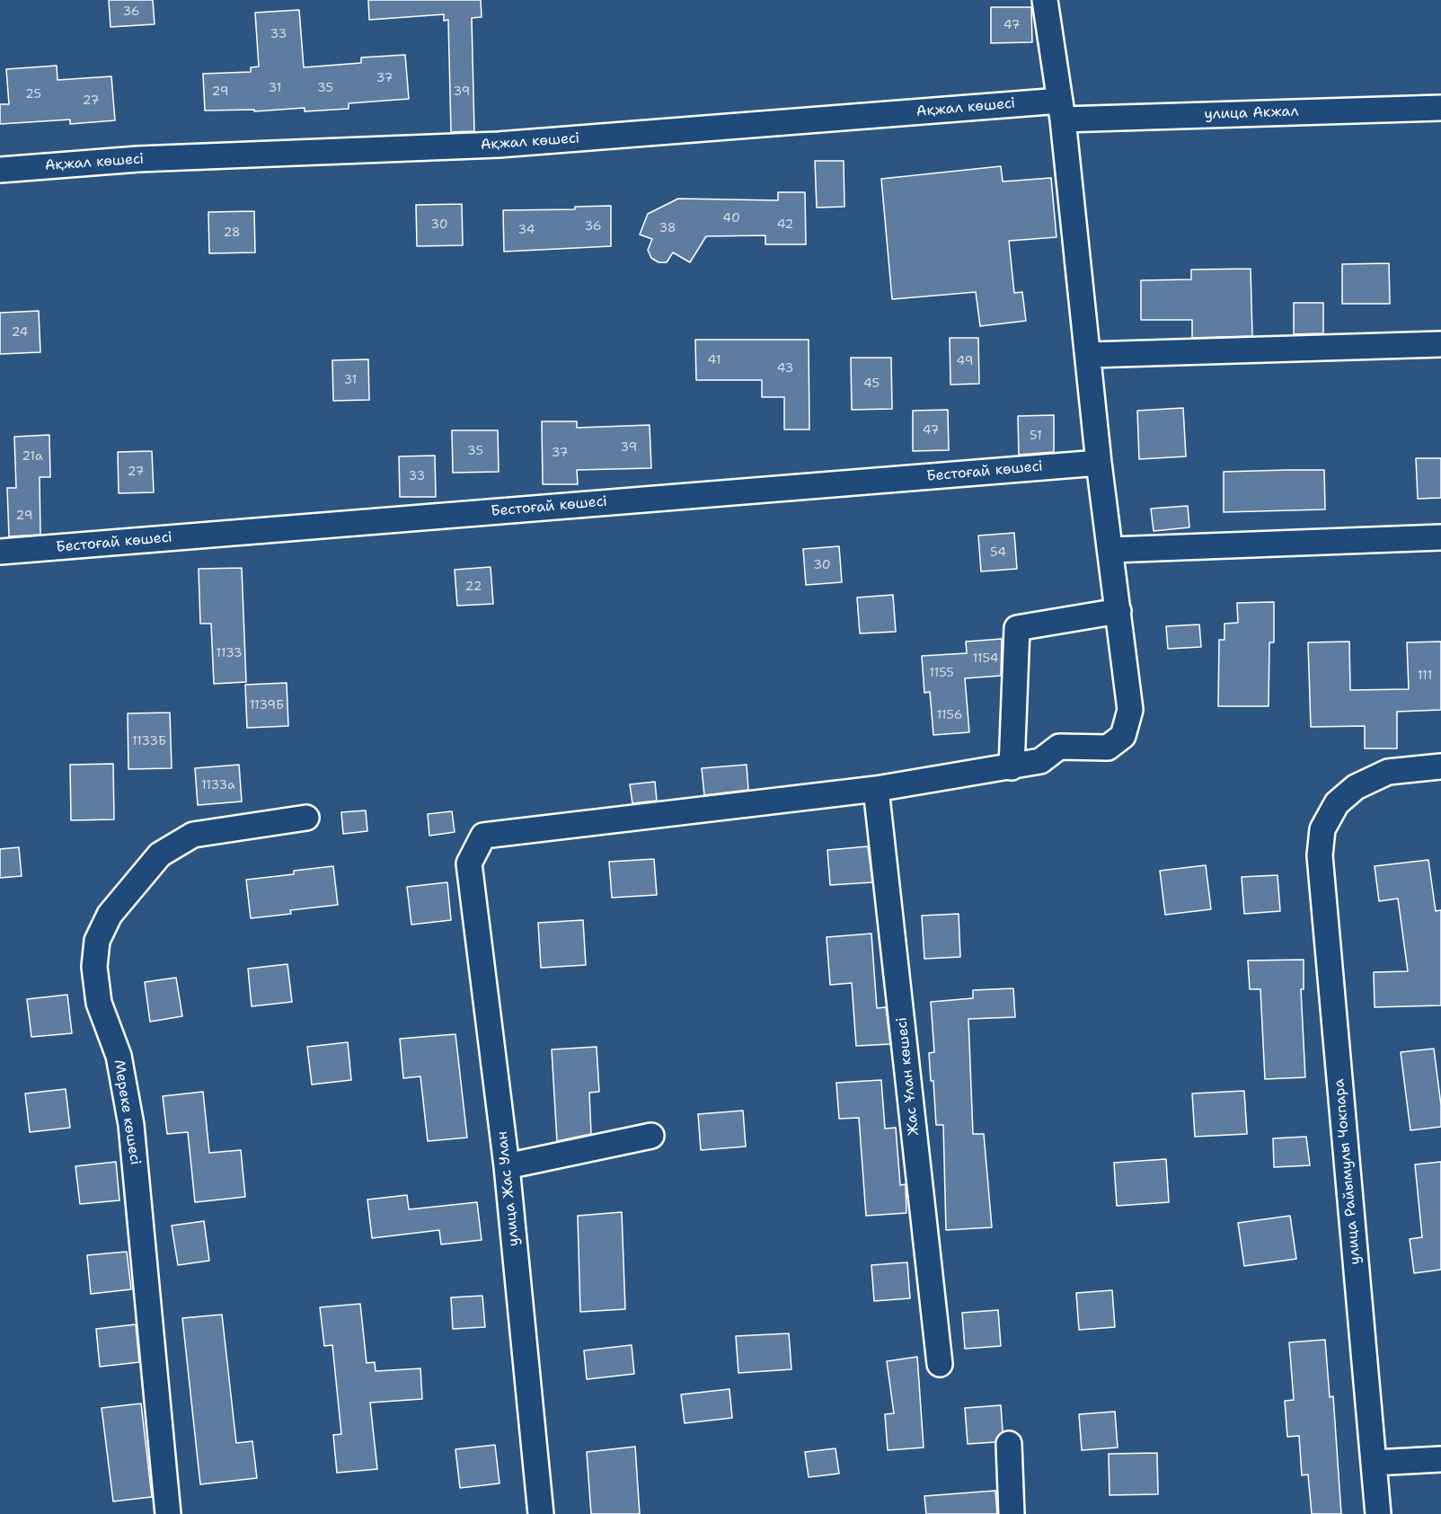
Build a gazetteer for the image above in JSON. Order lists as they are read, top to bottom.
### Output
{
  "streets": {
    "street": [
      "Ақжал көшесі",
      "улица Акжал",
      "Бестоғай көшесі",
      "Жас Ұлан көшесі",
      "Мереке көшесі",
      "улица Райымулы Чокпара",
      "улица Жас Улан"
    ]
  },
  "crossings": [
    ["Ақжал көшесі", "улица Акжал"],
    ["Жас Ұлан көшесі", "улица Жас Улан"]
  ],
  "house_numbers": [
    "36",
    "47",
    "33",
    "37",
    "31",
    "35",
    "29",
    "39",
    "25",
    "27",
    "40",
    "30",
    "42",
    "36",
    "38",
    "34",
    "28",
    "24",
    "41",
    "49",
    "43",
    "31",
    "45",
    "47",
    "51",
    "39",
    "35",
    "37",
    "21а",
    "27",
    "33",
    "29",
    "54",
    "30",
    "22",
    "1133",
    "1154",
    "1155",
    "111",
    "1139Б",
    "1156",
    "1133Б",
    "1133а"
  ]
}
